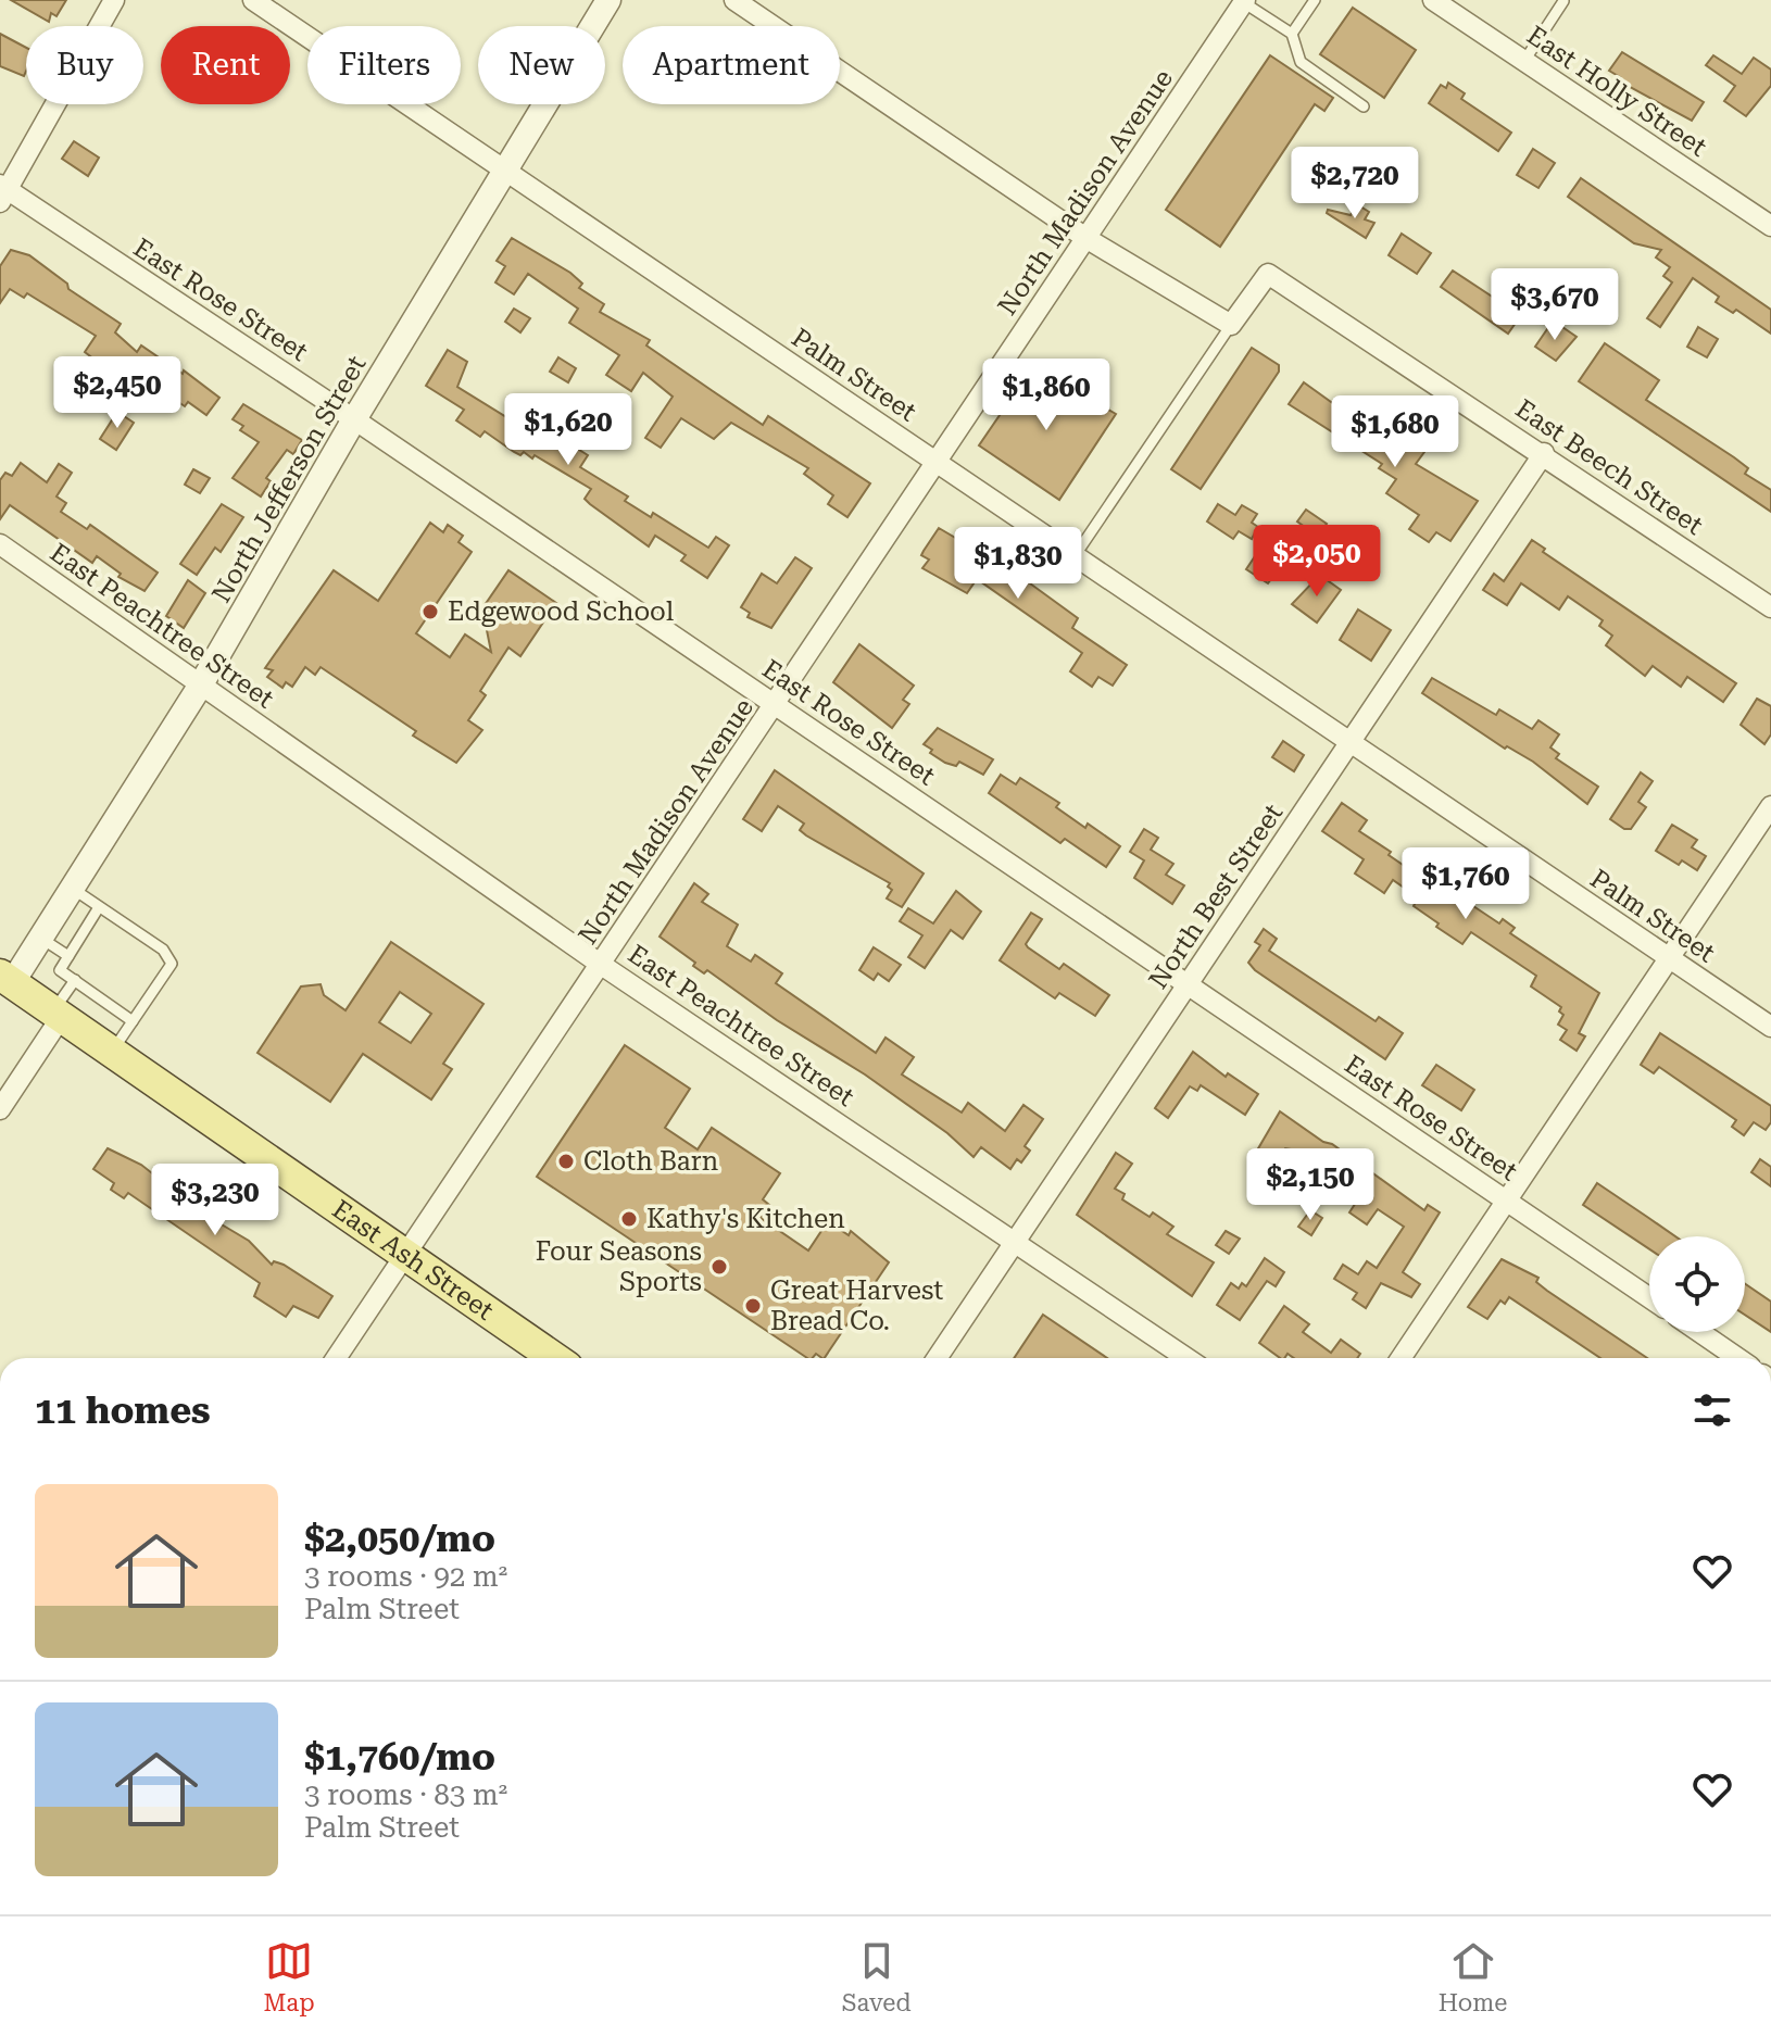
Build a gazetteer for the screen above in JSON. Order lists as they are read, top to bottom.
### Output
{
  "streets": {
    "main road": ["East Ash Street"],
    "street": [
      "East Holly Street",
      "North Madison Avenue",
      "East Rose Street",
      "Palm Street",
      "East Beech Street",
      "North Jefferson Street",
      "East Peachtree Street",
      "North Best Street"
    ]
  },
  "crossings": [
    ["North Madison Avenue", "East Rose Street"],
    ["North Madison Avenue", "Palm Street"],
    ["North Madison Avenue", "East Peachtree Street"],
    ["North Madison Avenue", "East Ash Street"],
    ["East Rose Street", "North Jefferson Street"],
    ["East Rose Street", "North Best Street"],
    ["Palm Street", "North Jefferson Street"],
    ["Palm Street", "North Best Street"],
    ["East Beech Street", "North Best Street"],
    ["North Jefferson Street", "East Peachtree Street"],
    ["North Jefferson Street", "East Ash Street"],
    ["East Peachtree Street", "North Best Street"]
  ],
  "places": [
    "Edgewood School",
    "Cloth Barn",
    "Kathy's Kitchen",
    "Four Seasons Sports",
    "Great Harvest Bread Co."
  ],
  "page": {
    "chip": [
      "Buy",
      "Rent",
      "Filters",
      "New",
      "Apartment"
    ],
    "price": [
      "$2,720",
      "$3,670",
      "$2,450",
      "$1,860",
      "$1,620",
      "$1,680",
      "$2,050",
      "$1,830",
      "$1,760",
      "$2,150",
      "$3,230"
    ],
    "heading": "11 homes",
    "list": [
      {
        "name": "$2,050/mo",
        "note": "3 rooms · 92 m² · Palm Street"
      },
      {
        "name": "$1,760/mo",
        "note": "3 rooms · 83 m² · Palm Street"
      }
    ],
    "tabs": ["Map", "Saved", "Home"]
  }
}
